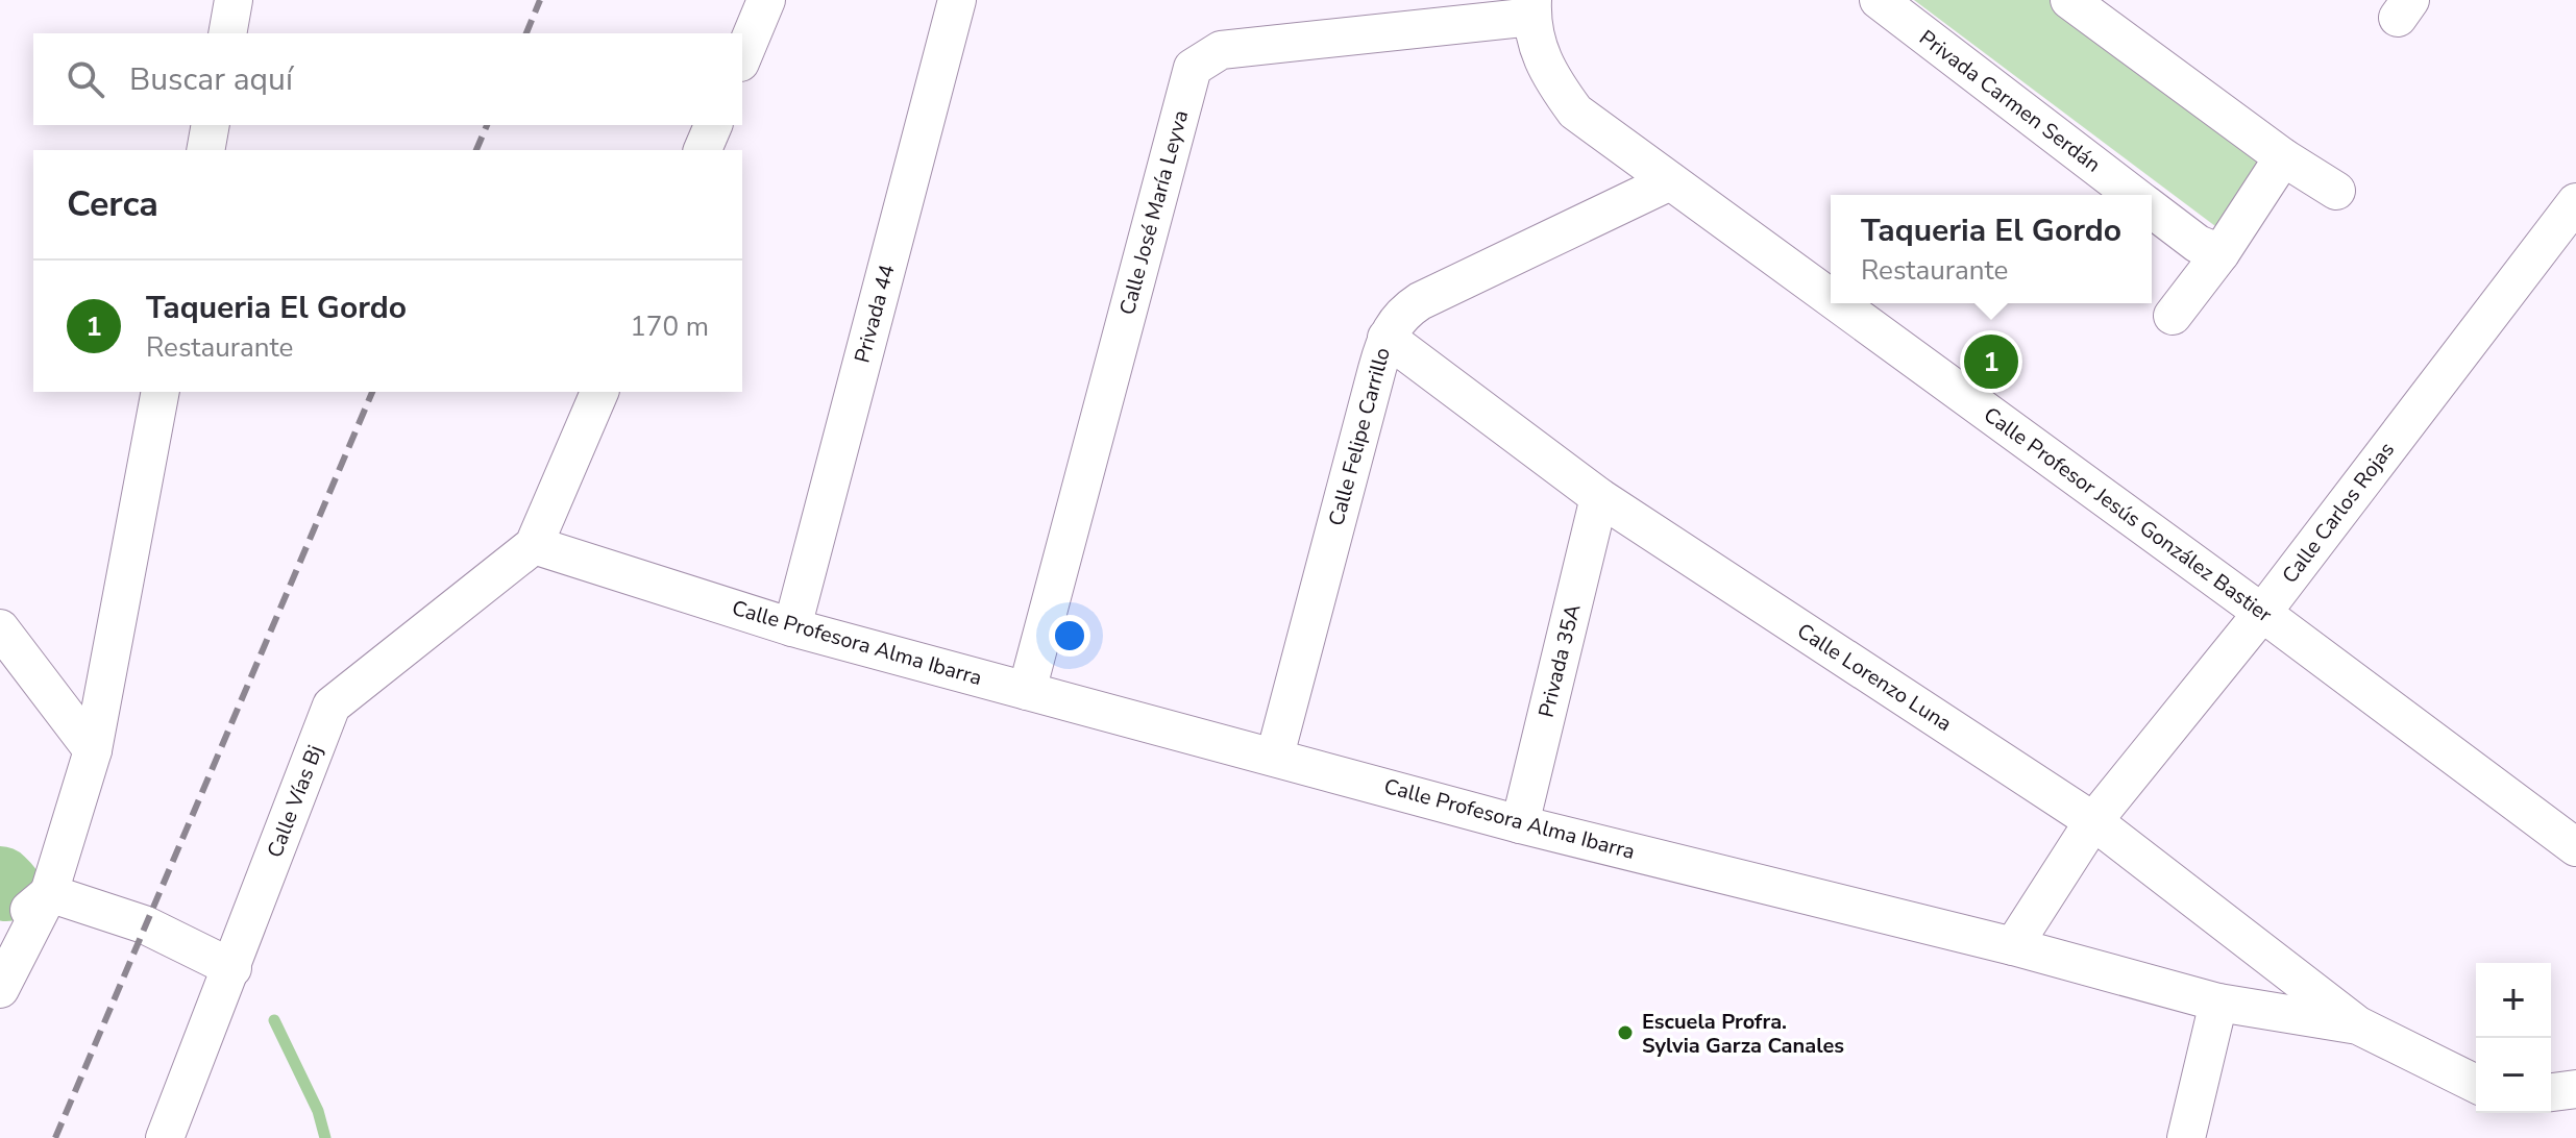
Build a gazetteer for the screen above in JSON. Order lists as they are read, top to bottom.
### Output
{
  "streets": {
    "street": [
      "Privada Carmen Serdán",
      "Calle José María Leyva",
      "Privada 44",
      "Calle Felipe Carrillo",
      "Calle Carlos Rojas",
      "Calle Profesor Jesús González Bastier",
      "Calle Profesora Alma Ibarra",
      "Privada 35A",
      "Calle Lorenzo Luna",
      "Calle Vías Bj"
    ]
  },
  "crossings": [
    ["Calle José María Leyva", "Calle Profesor Jesús González Bastier"],
    ["Calle José María Leyva", "Calle Profesora Alma Ibarra"],
    ["Privada 44", "Calle Profesora Alma Ibarra"],
    ["Calle Felipe Carrillo", "Calle Profesor Jesús González Bastier"],
    ["Calle Felipe Carrillo", "Calle Profesora Alma Ibarra"],
    ["Calle Felipe Carrillo", "Calle Lorenzo Luna"],
    ["Calle Carlos Rojas", "Calle Profesor Jesús González Bastier"],
    ["Calle Carlos Rojas", "Calle Profesora Alma Ibarra"],
    ["Calle Carlos Rojas", "Calle Lorenzo Luna"],
    ["Calle Profesora Alma Ibarra", "Privada 35A"],
    ["Calle Profesora Alma Ibarra", "Calle Lorenzo Luna"],
    ["Calle Profesora Alma Ibarra", "Calle Vías Bj"],
    ["Privada 35A", "Calle Lorenzo Luna"]
  ],
  "places": ["Escuela Profra. Sylvia Garza Canales"],
  "page": {
    "search": "Buscar aquí",
    "heading": "Cerca",
    "popup": ["Taqueria El Gordo", "Restaurante"],
    "list": [
      {
        "mark": "1",
        "name": "Taqueria El Gordo",
        "note": "Restaurante",
        "value": "170 m"
      }
    ],
    "pins": "1",
    "map_buttons": ["+", "−"]
  }
}
